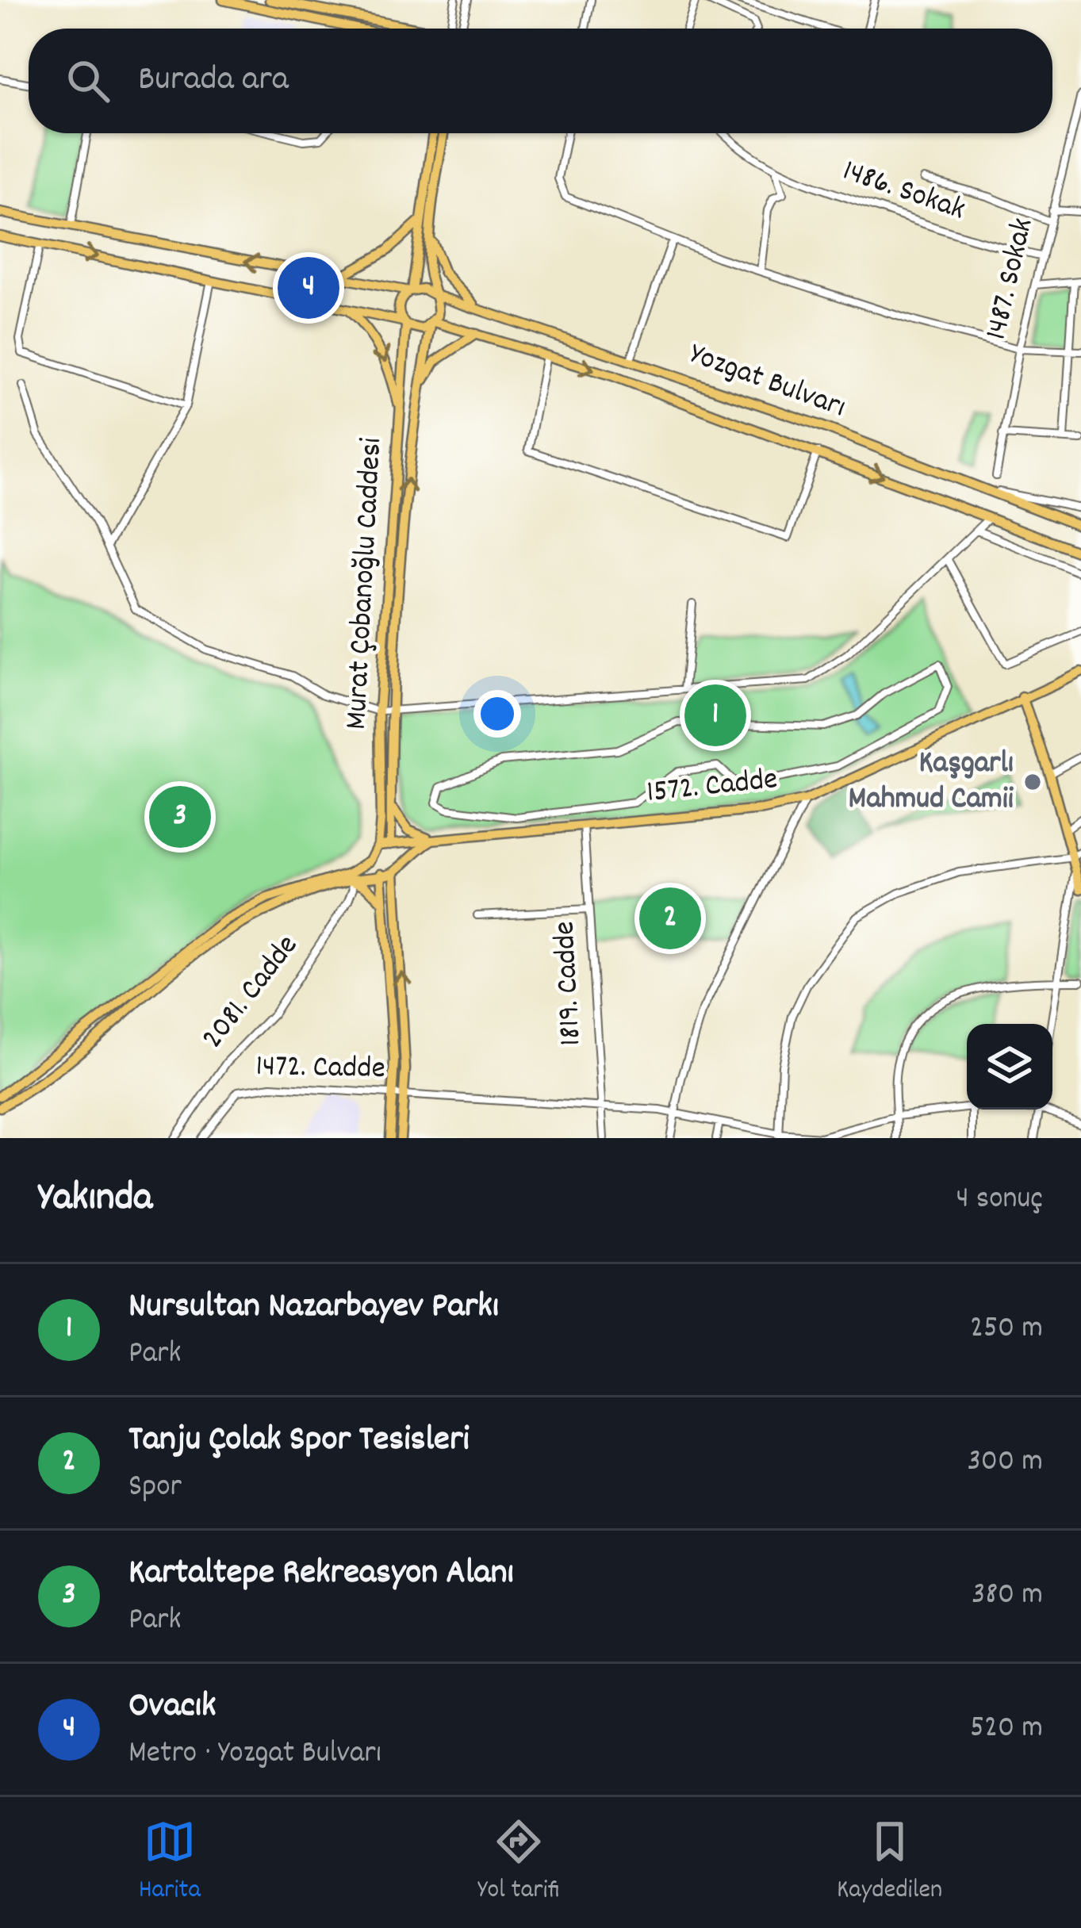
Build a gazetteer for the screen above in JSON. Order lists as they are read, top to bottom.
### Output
{
  "streets": {
    "main road": ["Yozgat Bulvarı", "Murat Çobanoğlu Caddesi", "1572. Cadde"],
    "street": [
      "1486. Sokak",
      "1487. Sokak",
      "1819. Cadde",
      "2081. Cadde",
      "1472. Cadde"
    ]
  },
  "crossings": [
    ["1486. Sokak", "1487. Sokak"],
    ["Yozgat Bulvarı", "Murat Çobanoğlu Caddesi"],
    ["Murat Çobanoğlu Caddesi", "1572. Cadde"],
    ["1572. Cadde", "1819. Cadde"],
    ["1819. Cadde", "1472. Cadde"]
  ],
  "places": ["Kaşgarlı Mahmud Camii"],
  "page": {
    "search": "Burada ara",
    "pins": [
      "4",
      "1",
      "3",
      "2"
    ],
    "heading": ["Yakında", "4 sonuç"],
    "list": [
      {
        "mark": "1",
        "name": "Nursultan Nazarbayev Parkı",
        "note": "Park",
        "value": "250 m"
      },
      {
        "mark": "2",
        "name": "Tanju Çolak Spor Tesisleri",
        "note": "Spor",
        "value": "300 m"
      },
      {
        "mark": "3",
        "name": "Kartaltepe Rekreasyon Alanı",
        "note": "Park",
        "value": "380 m"
      },
      {
        "mark": "4",
        "name": "Ovacık",
        "note": "Metro · Yozgat Bulvarı",
        "value": "520 m"
      }
    ],
    "nav": ["Harita", "Yol tarifi", "Kaydedilen"]
  }
}
